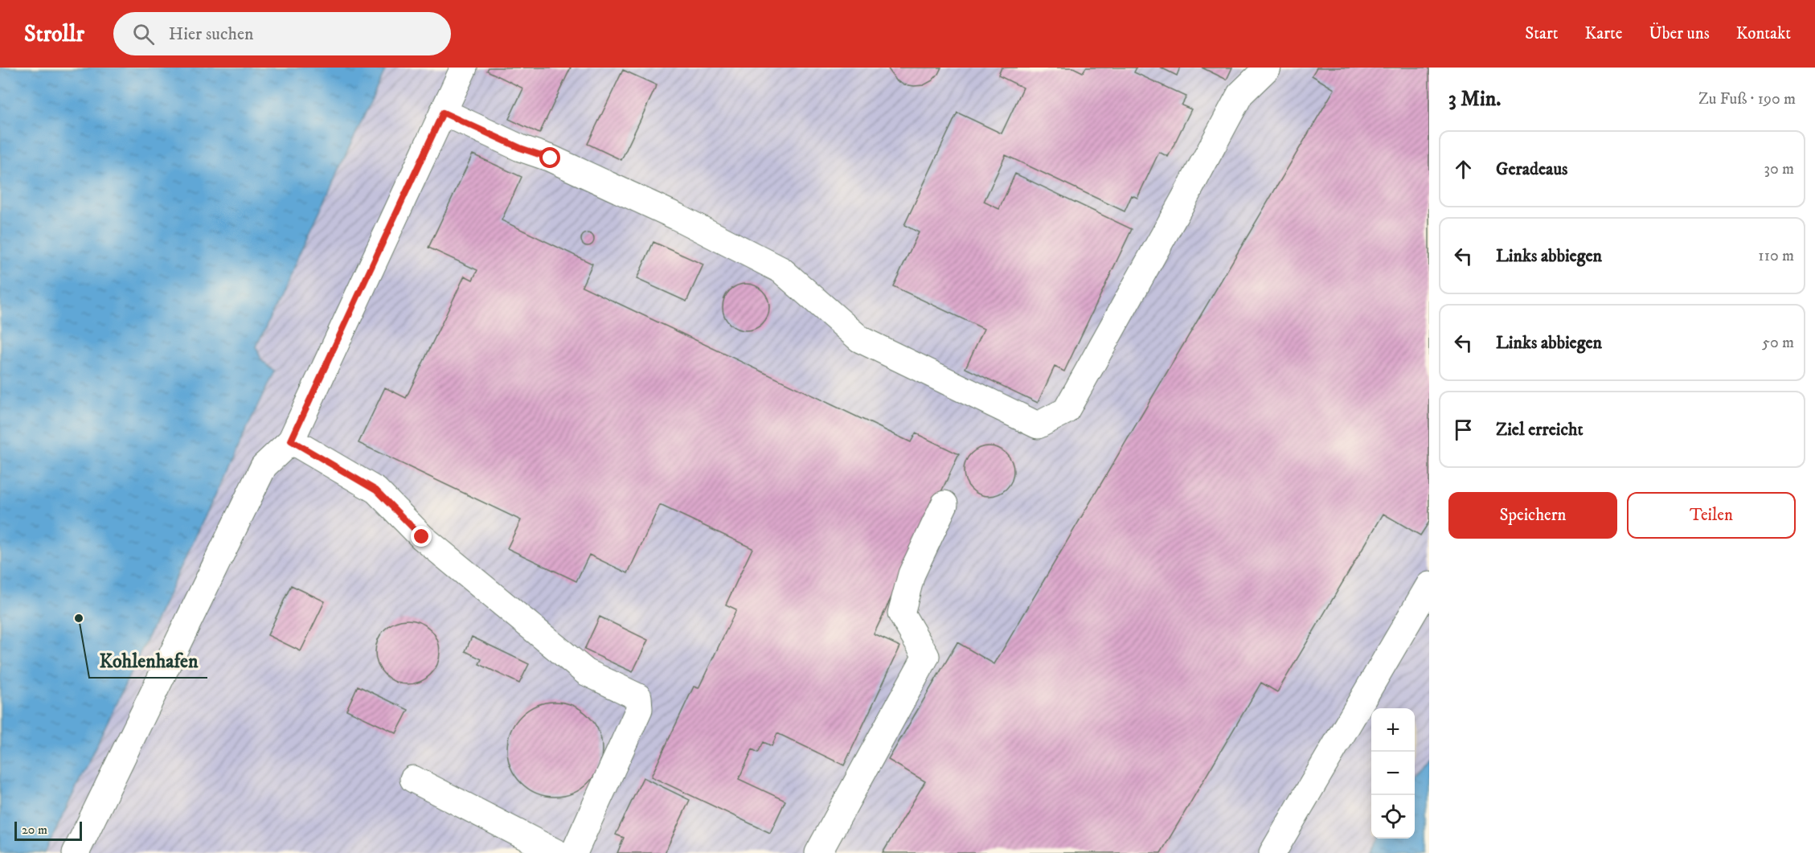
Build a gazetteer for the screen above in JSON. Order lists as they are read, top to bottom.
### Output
{
  "places": ["Kohlenhafen"],
  "scale_bar": "20 m",
  "page": {
    "header": "Strollr",
    "search": "Hier suchen",
    "nav": [
      "Start",
      "Karte",
      "Über uns",
      "Kontakt"
    ],
    "heading": ["3 Min.", "Zu Fuß · 190 m"],
    "list": [
      ["Geradeaus", "30 m"],
      ["Links abbiegen", "110 m"],
      ["Links abbiegen", "50 m"],
      "Ziel erreicht"
    ],
    "buttons": ["Speichern", "Teilen"],
    "map_buttons": ["+", "−"],
    "scale": "20 m"
  }
}
